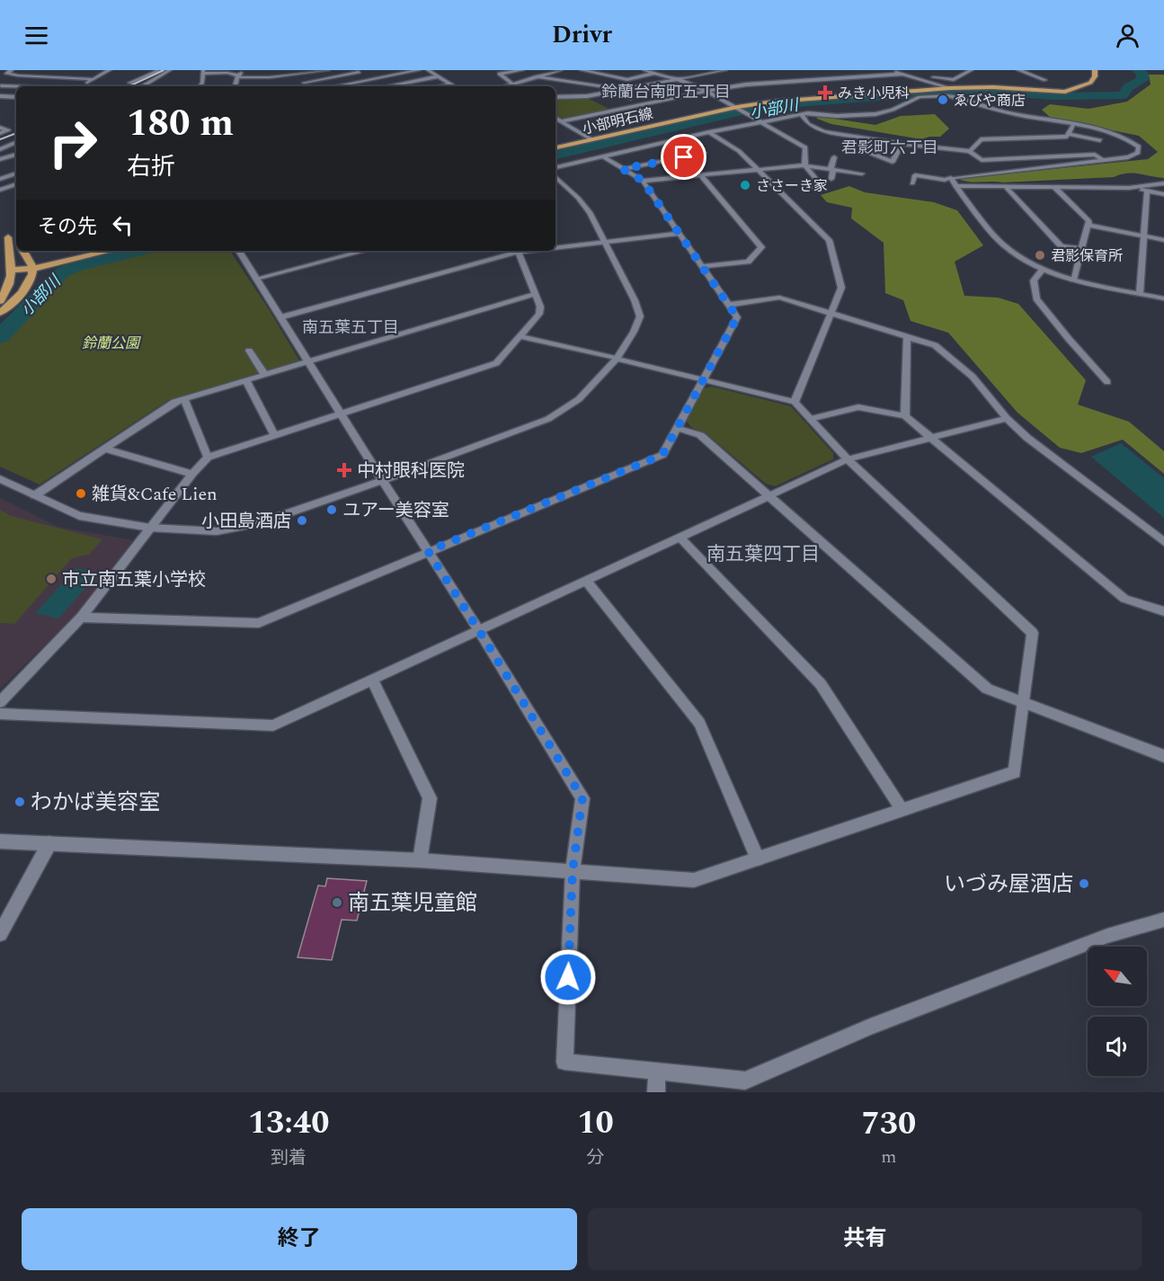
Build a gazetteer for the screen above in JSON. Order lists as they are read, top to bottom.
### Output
{
  "streets": {
    "main road": ["小部明石線"]
  },
  "districts": [
    "鈴蘭台南町五丁目",
    "君影町六丁目",
    "南五葉五丁目",
    "南五葉四丁目"
  ],
  "water": ["小部川"],
  "parks": ["鈴蘭公園"],
  "places": {
    "health": ["みき小児科", "中村眼科医院"],
    "other": [
      "ゑびや商店",
      "ささーき家",
      "君影保育所",
      "雑貨&Cafe Lien",
      "ユアー美容室",
      "小田島酒店",
      "市立南五葉小学校",
      "わかば美容室",
      "いづみ屋酒店",
      "南五葉児童館"
    ]
  },
  "north": "top left",
  "page": {
    "header": "Drivr",
    "turn": ["180 m", "右折"],
    "then": "その先",
    "eta": [
      "13:40",
      "到着",
      "10",
      "分",
      "730",
      "m"
    ],
    "buttons": ["終了", "共有"]
  }
}
